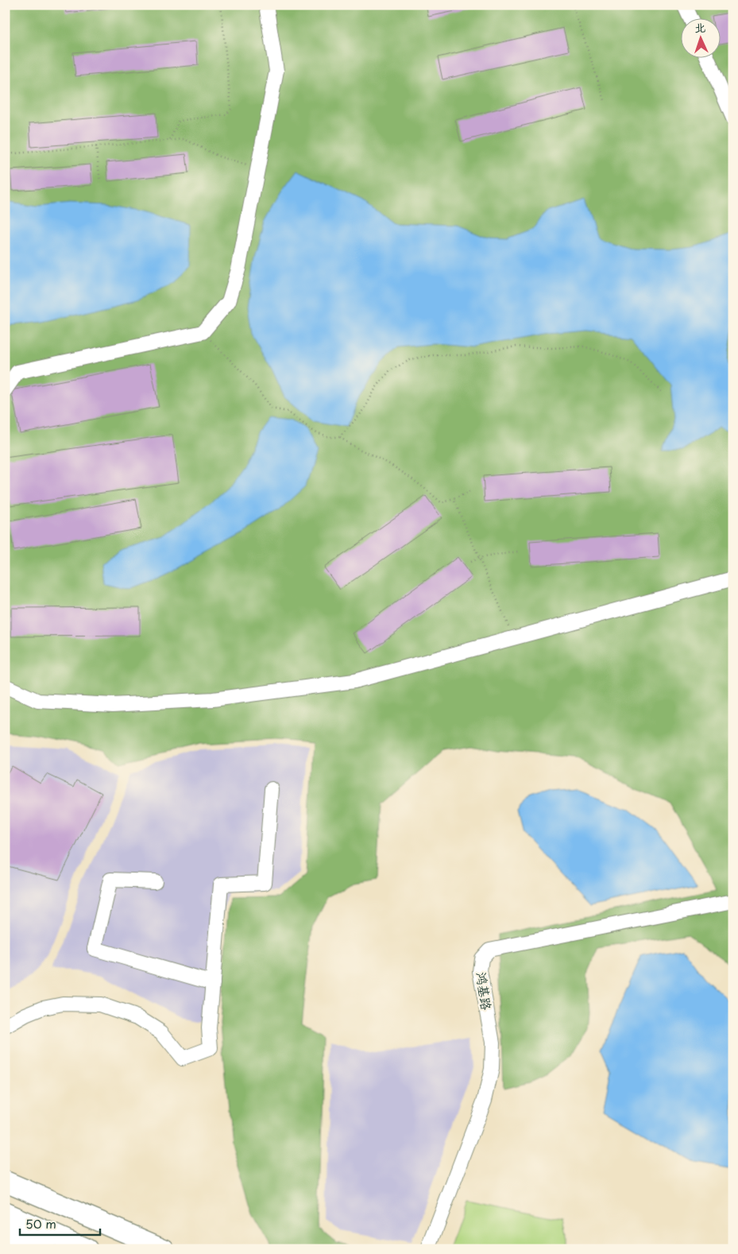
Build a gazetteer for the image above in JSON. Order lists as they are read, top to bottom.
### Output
{
  "streets": {
    "street": ["鸿基路"]
  },
  "scale_bar": "50 m",
  "north": "top"
}
